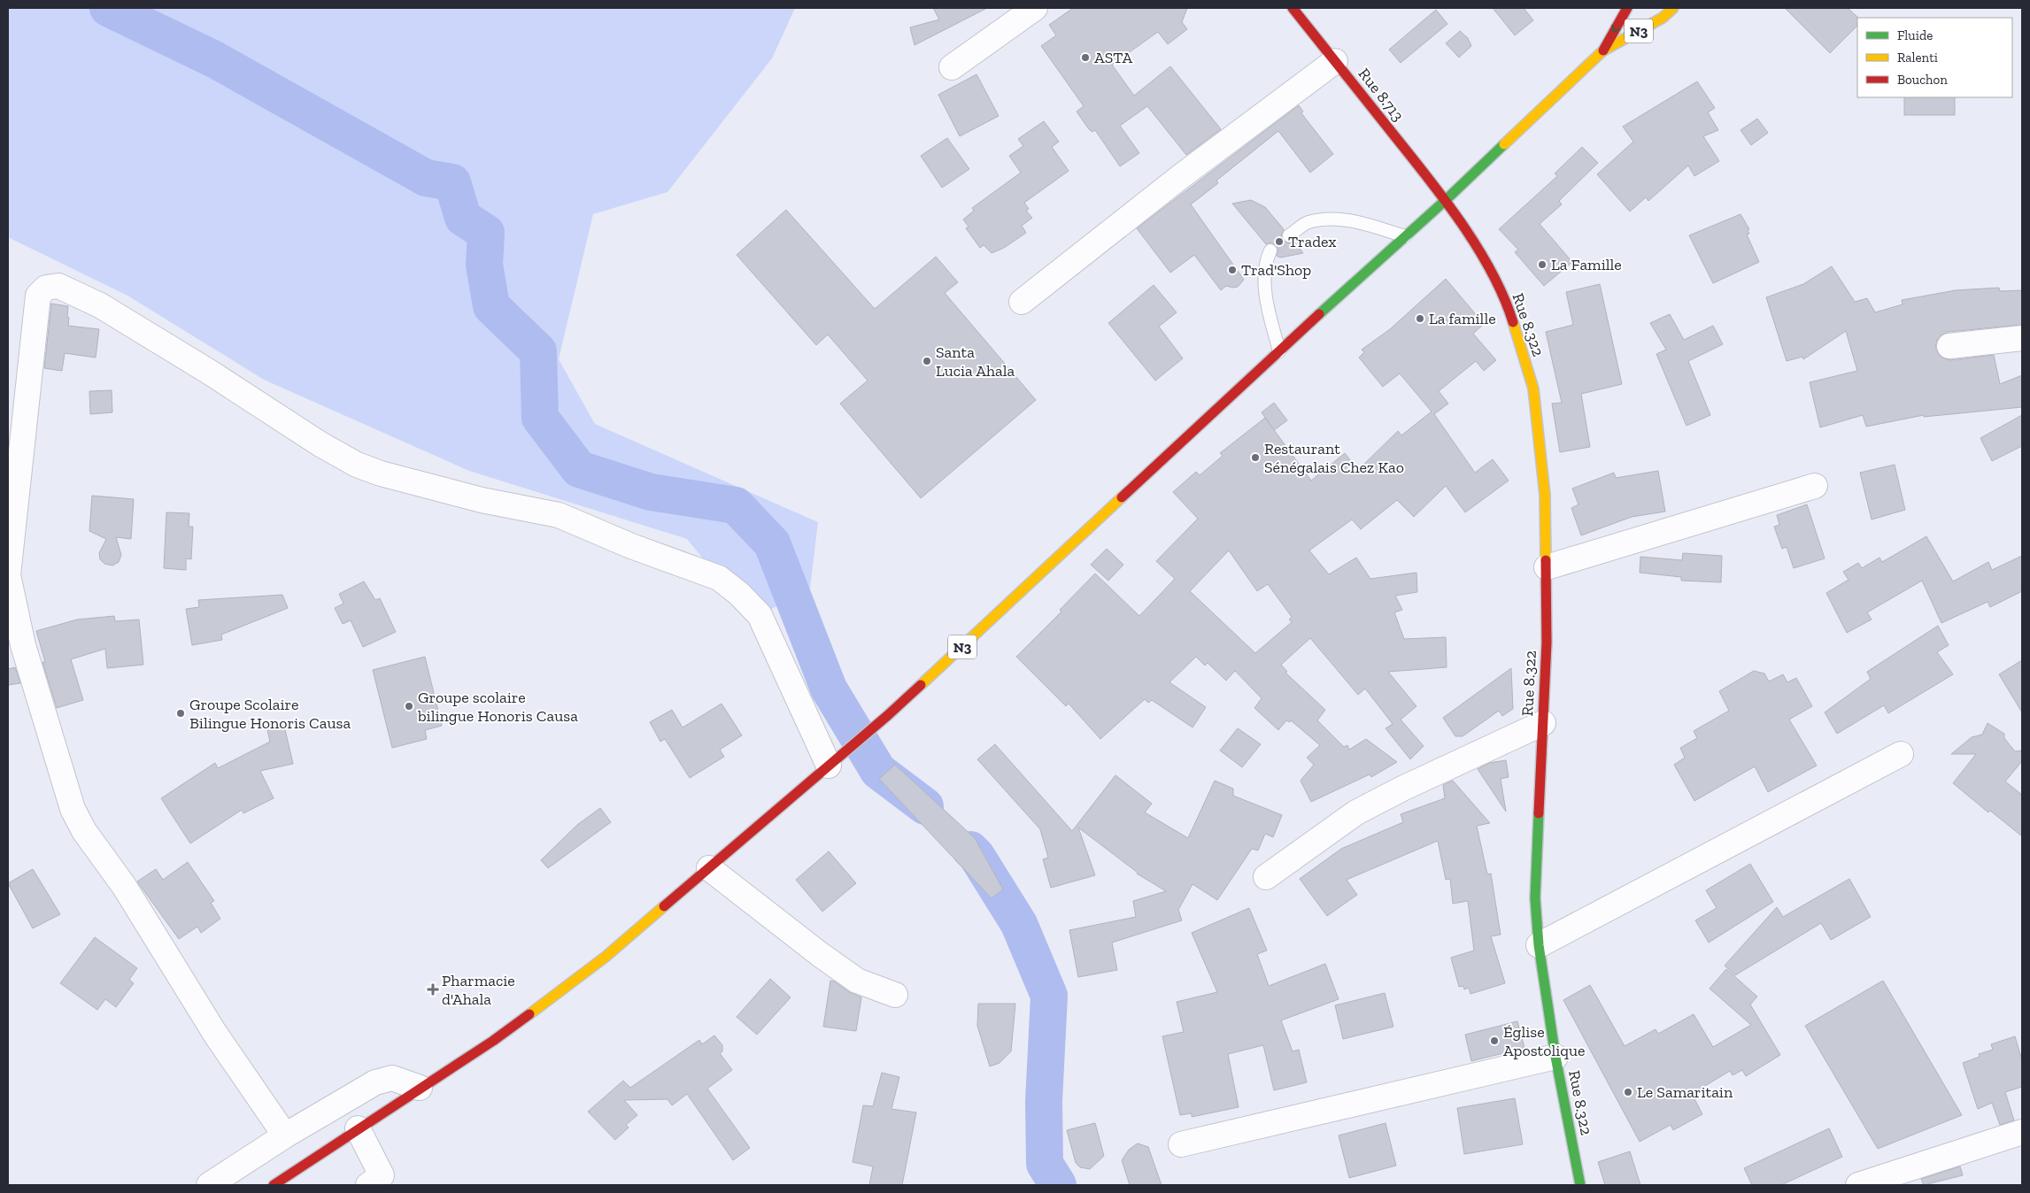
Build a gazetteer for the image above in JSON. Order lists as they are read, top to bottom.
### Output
{
  "streets": {
    "main road": ["N3", "Rue 8.713", "Rue 8.322"]
  },
  "crossings": [
    ["N3", "Rue 8.713"],
    ["N3", "Rue 8.322"],
    ["Rue 8.713", "Rue 8.322"]
  ],
  "places": {
    "other": [
      "ASTA",
      "Tradex",
      "La Famille",
      "Trad'Shop",
      "La famille",
      "Santa Lucia Ahala",
      "Restaurant Sénégalais Chez Kao",
      "Groupe scolaire bilingue Honoris Causa",
      "Groupe Scolaire Bilingue Honoris Causa",
      "Église Apostolique",
      "Le Samaritain"
    ],
    "health": ["Pharmacie d'Ahala"]
  },
  "legend": ["Fluide", "Ralenti", "Bouchon"]
}
